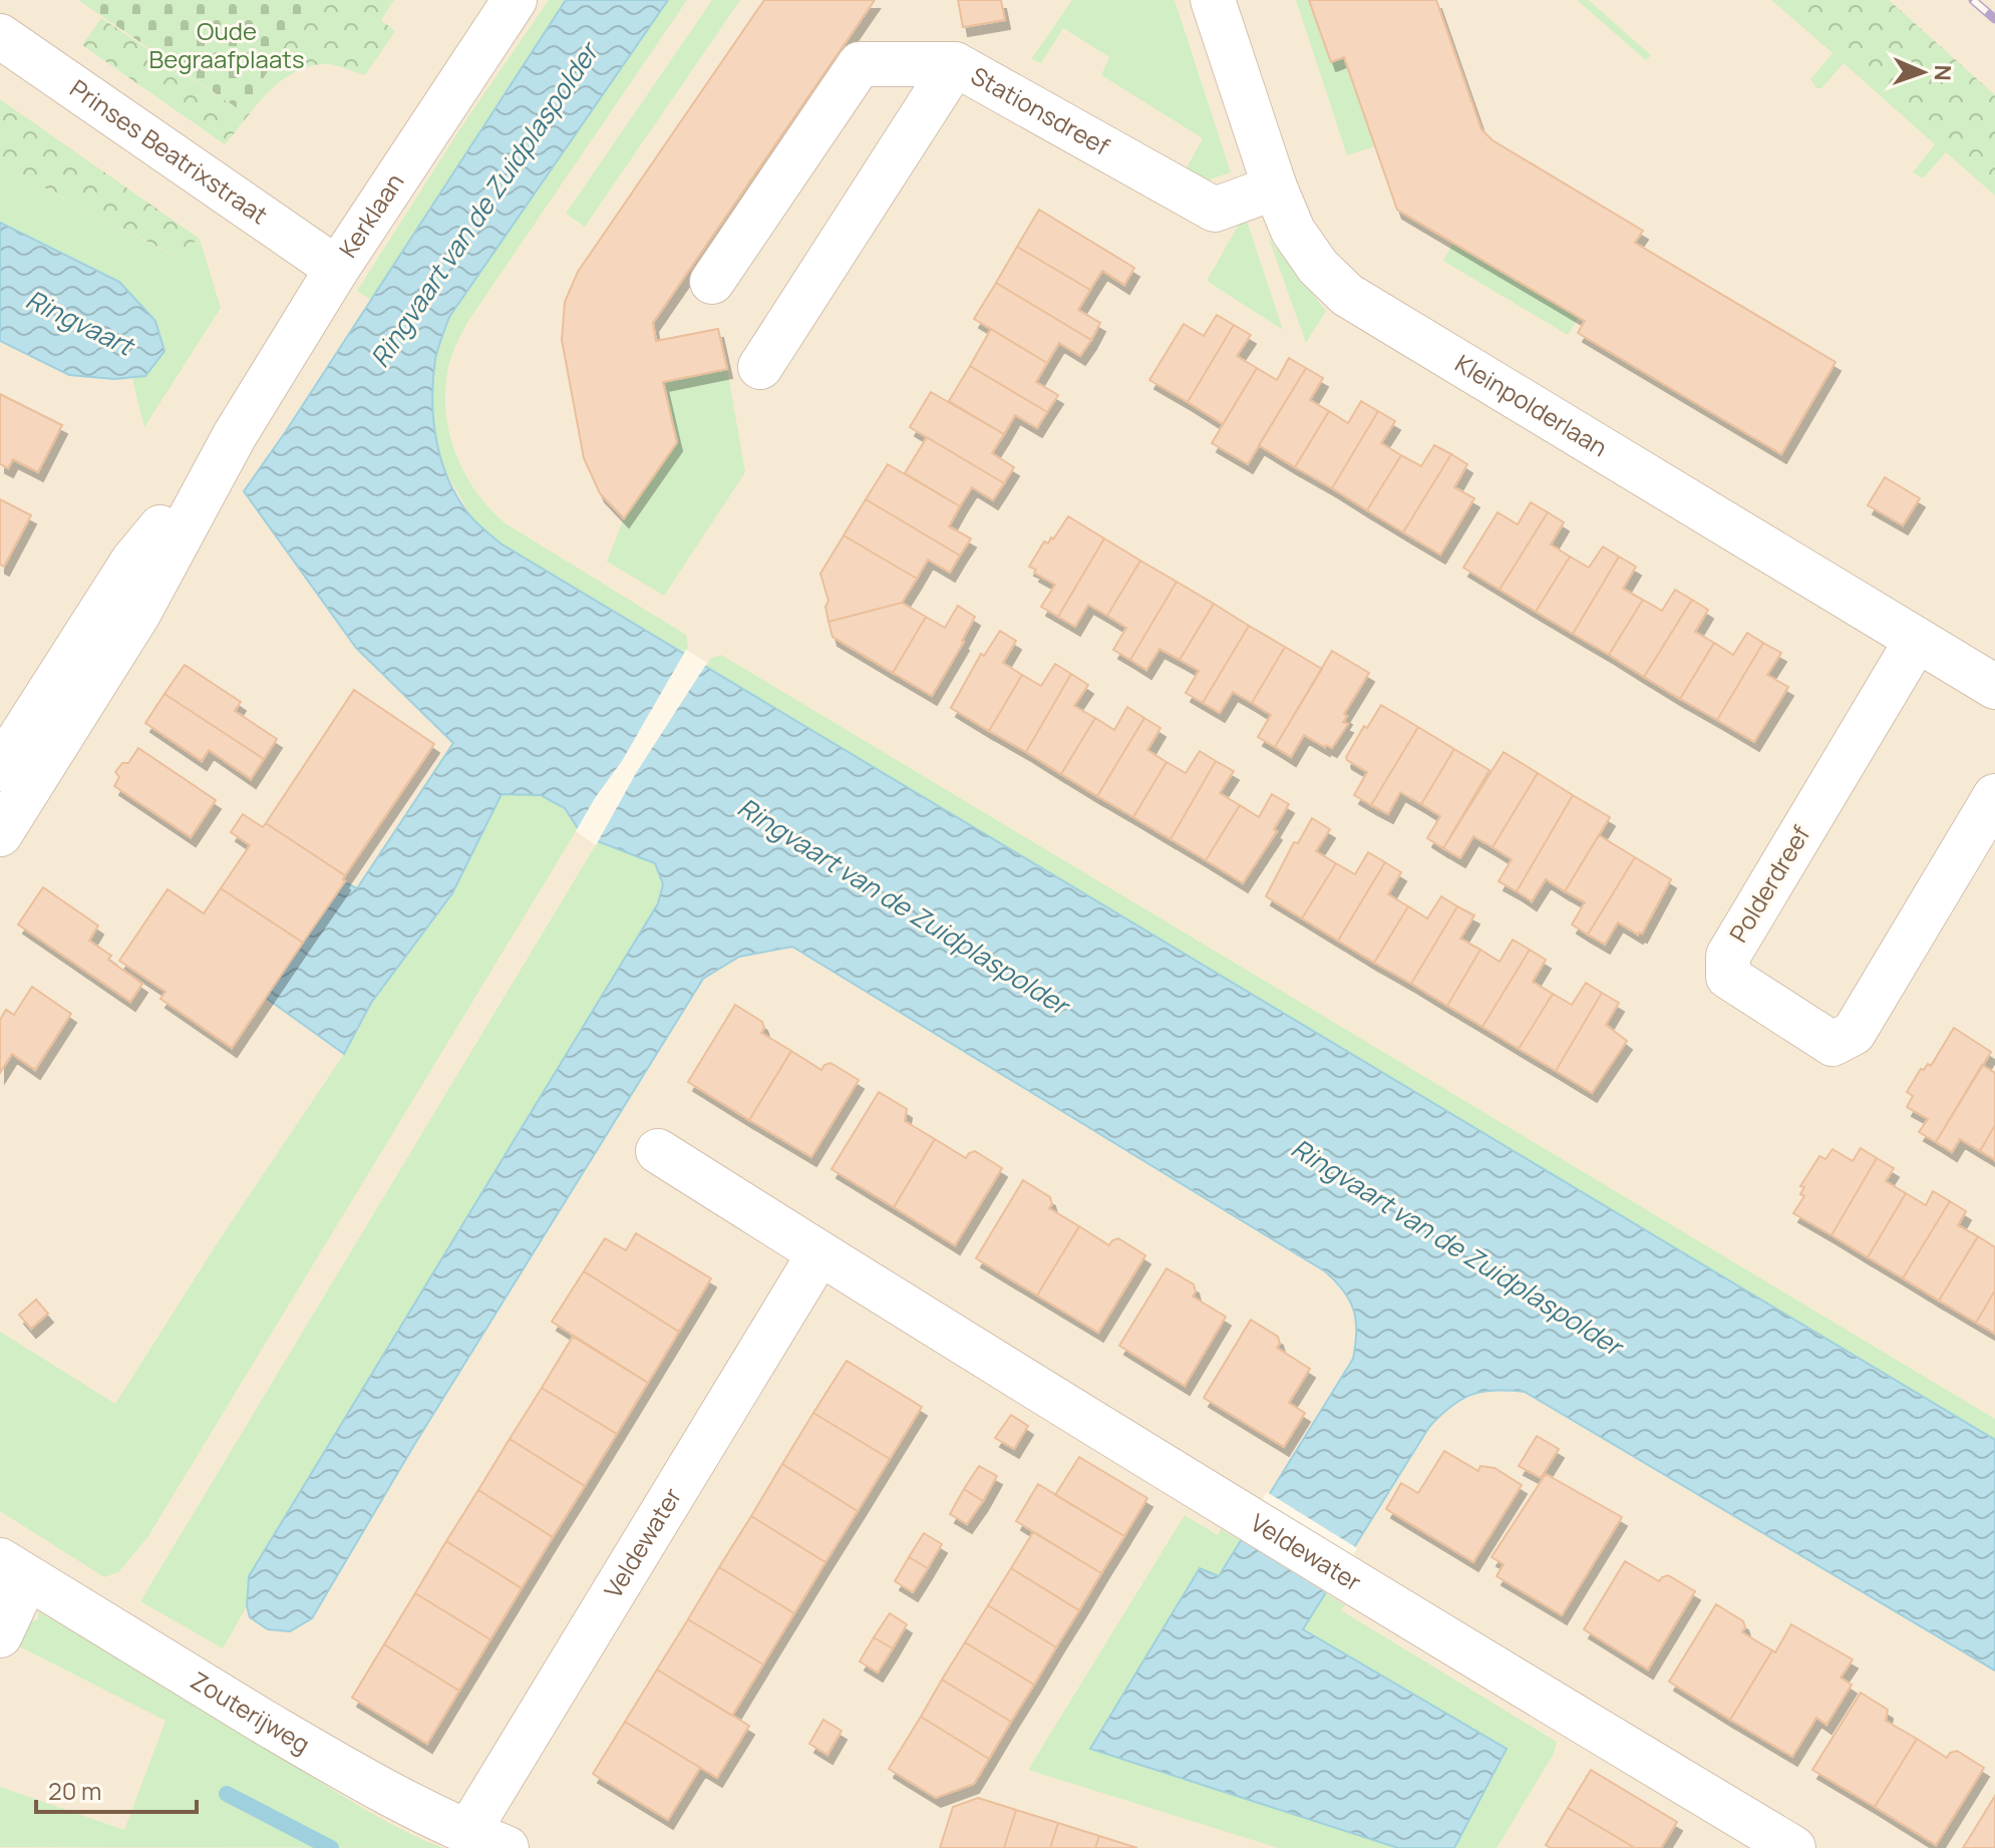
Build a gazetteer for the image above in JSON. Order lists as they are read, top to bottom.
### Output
{
  "streets": {
    "street": [
      "Stationsdreef",
      "Prinses Beatrixstraat",
      "Kerklaan",
      "Kleinpolderlaan",
      "Polderdreef",
      "Veldewater",
      "Zouterijweg"
    ]
  },
  "crossings": [
    ["Stationsdreef", "Kleinpolderlaan"],
    ["Prinses Beatrixstraat", "Kerklaan"],
    ["Kleinpolderlaan", "Polderdreef"],
    ["Veldewater", "Zouterijweg"]
  ],
  "water": ["Ringvaart van de Zuidplaspolder", "Ringvaart"],
  "parks": ["Oude Begraafplaats"],
  "scale_bar": "20 m",
  "north": "right"
}
